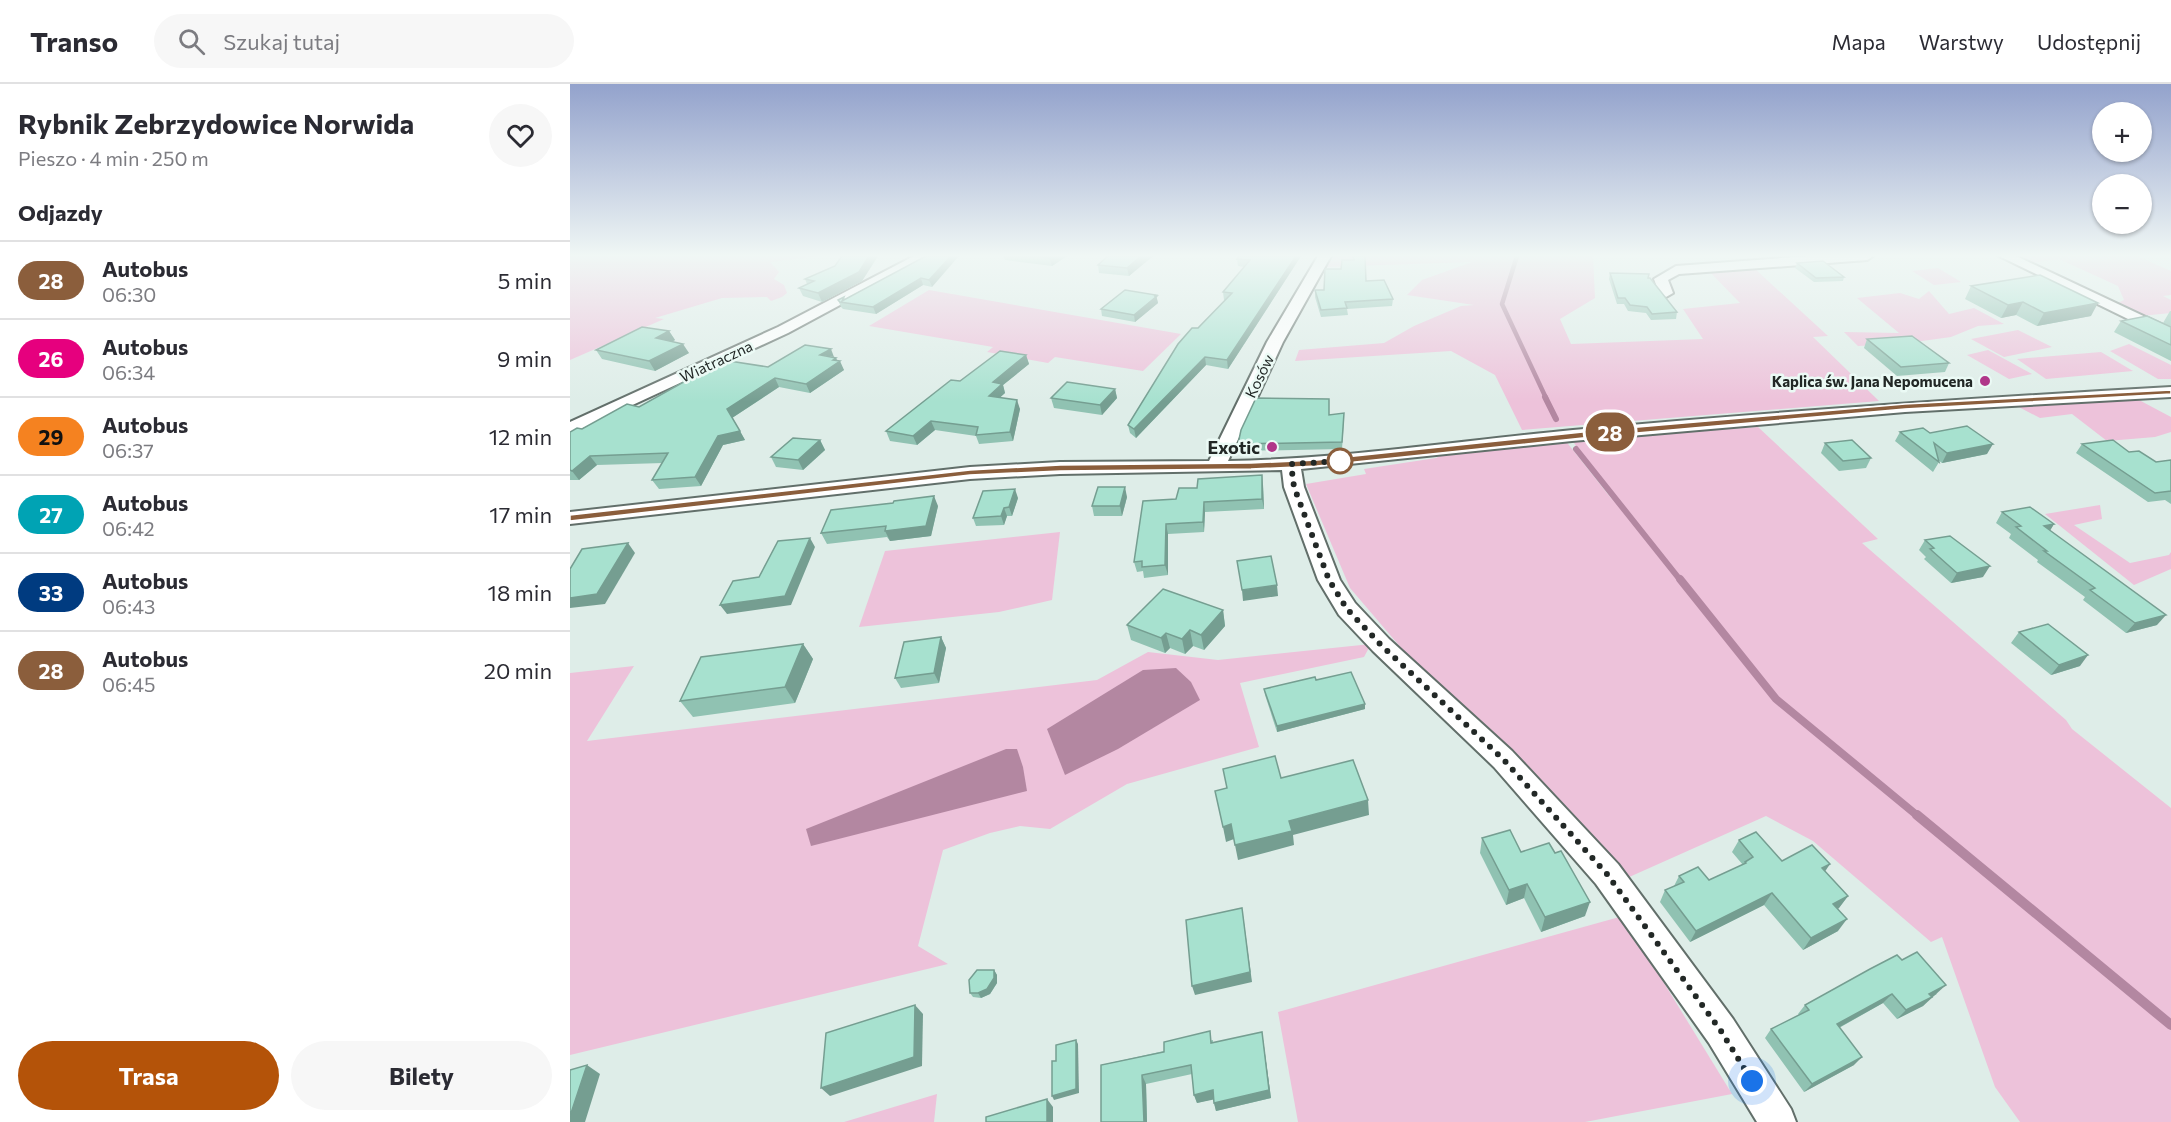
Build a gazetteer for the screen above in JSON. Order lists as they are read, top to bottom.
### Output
{
  "streets": {
    "street": ["Wiatraczna", "Kosów"]
  },
  "places": ["Kaplica św. Jana Nepomucena", "Exotic"],
  "lines": ["bus line 28"],
  "page": {
    "header": "Transo",
    "search": "Szukaj tutaj",
    "nav": ["Mapa", "Warstwy", "Udostępnij"],
    "heading": [
      ["Rybnik Zebrzydowice Norwida", "Pieszo · 4 min · 250 m"],
      "Odjazdy"
    ],
    "on_map": "28",
    "map_buttons": ["+", "−"],
    "list": [
      {
        "mark": "28",
        "name": "Autobus",
        "note": "06:30",
        "value": "5 min"
      },
      {
        "mark": "26",
        "name": "Autobus",
        "note": "06:34",
        "value": "9 min"
      },
      {
        "mark": "29",
        "name": "Autobus",
        "note": "06:37",
        "value": "12 min"
      },
      {
        "mark": "27",
        "name": "Autobus",
        "note": "06:42",
        "value": "17 min"
      },
      {
        "mark": "33",
        "name": "Autobus",
        "note": "06:43",
        "value": "18 min"
      },
      {
        "mark": "28",
        "name": "Autobus",
        "note": "06:45",
        "value": "20 min"
      }
    ],
    "buttons": ["Trasa", "Bilety"]
  }
}
